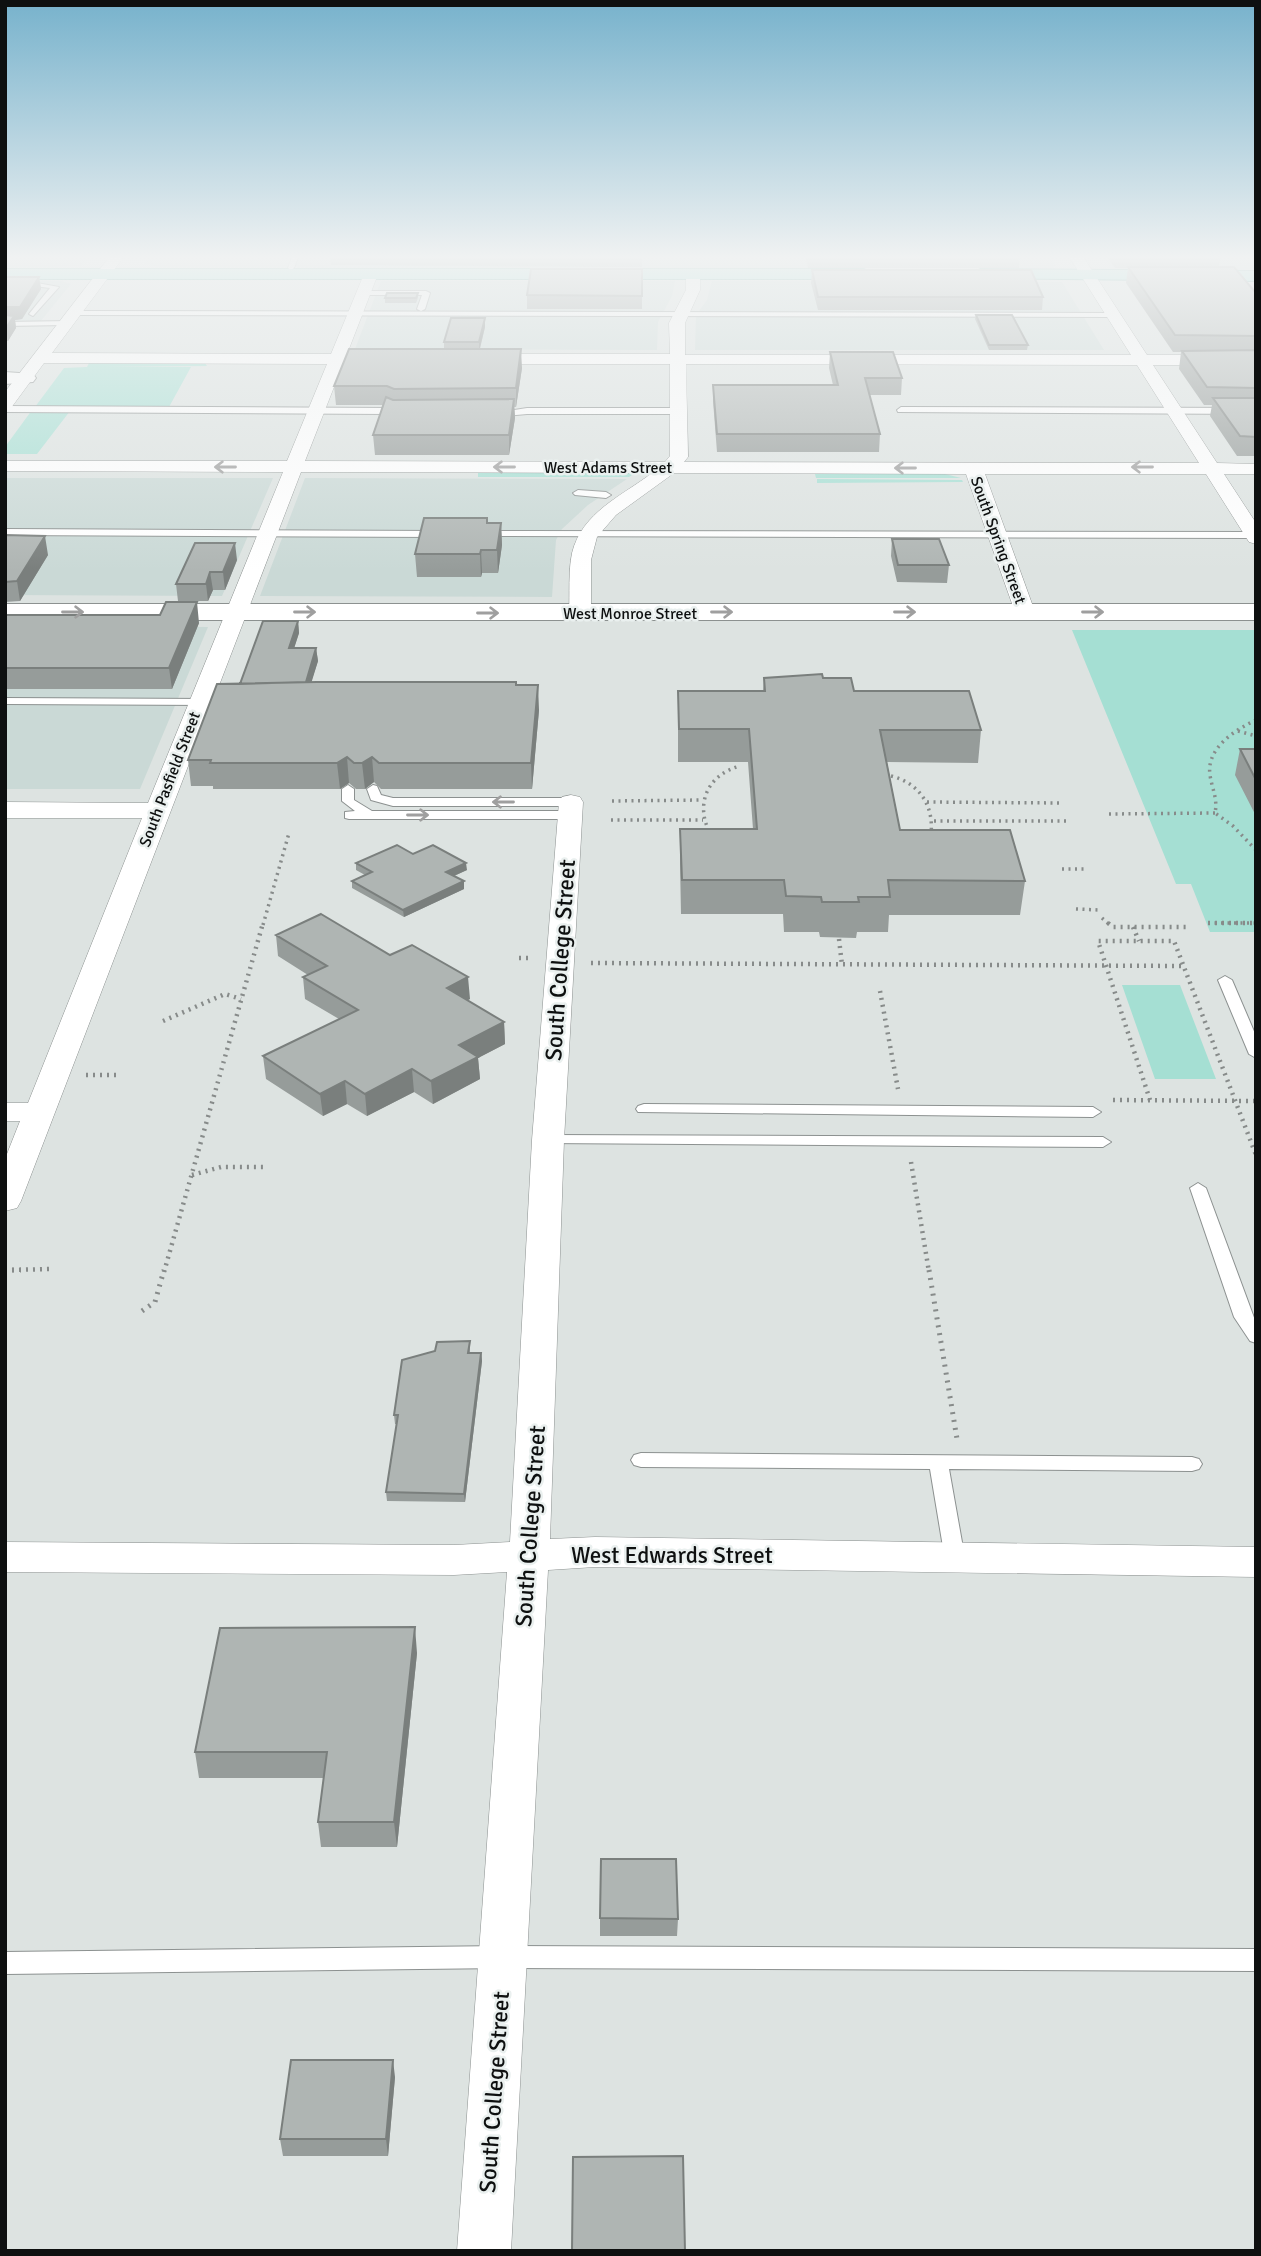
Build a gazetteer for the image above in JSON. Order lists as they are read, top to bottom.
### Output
{
  "streets": {
    "street": [
      "West Adams Street",
      "South Spring Street",
      "West Monroe Street",
      "South Pasfield Street",
      "South College Street",
      "West Edwards Street"
    ]
  },
  "crossings": [
    ["West Adams Street", "South Spring Street"],
    ["West Adams Street", "South Pasfield Street"],
    ["South Spring Street", "West Monroe Street"],
    ["West Monroe Street", "South Pasfield Street"],
    ["South College Street", "West Edwards Street"]
  ],
  "one_way": ["West Adams Street", "West Monroe Street"]
}
